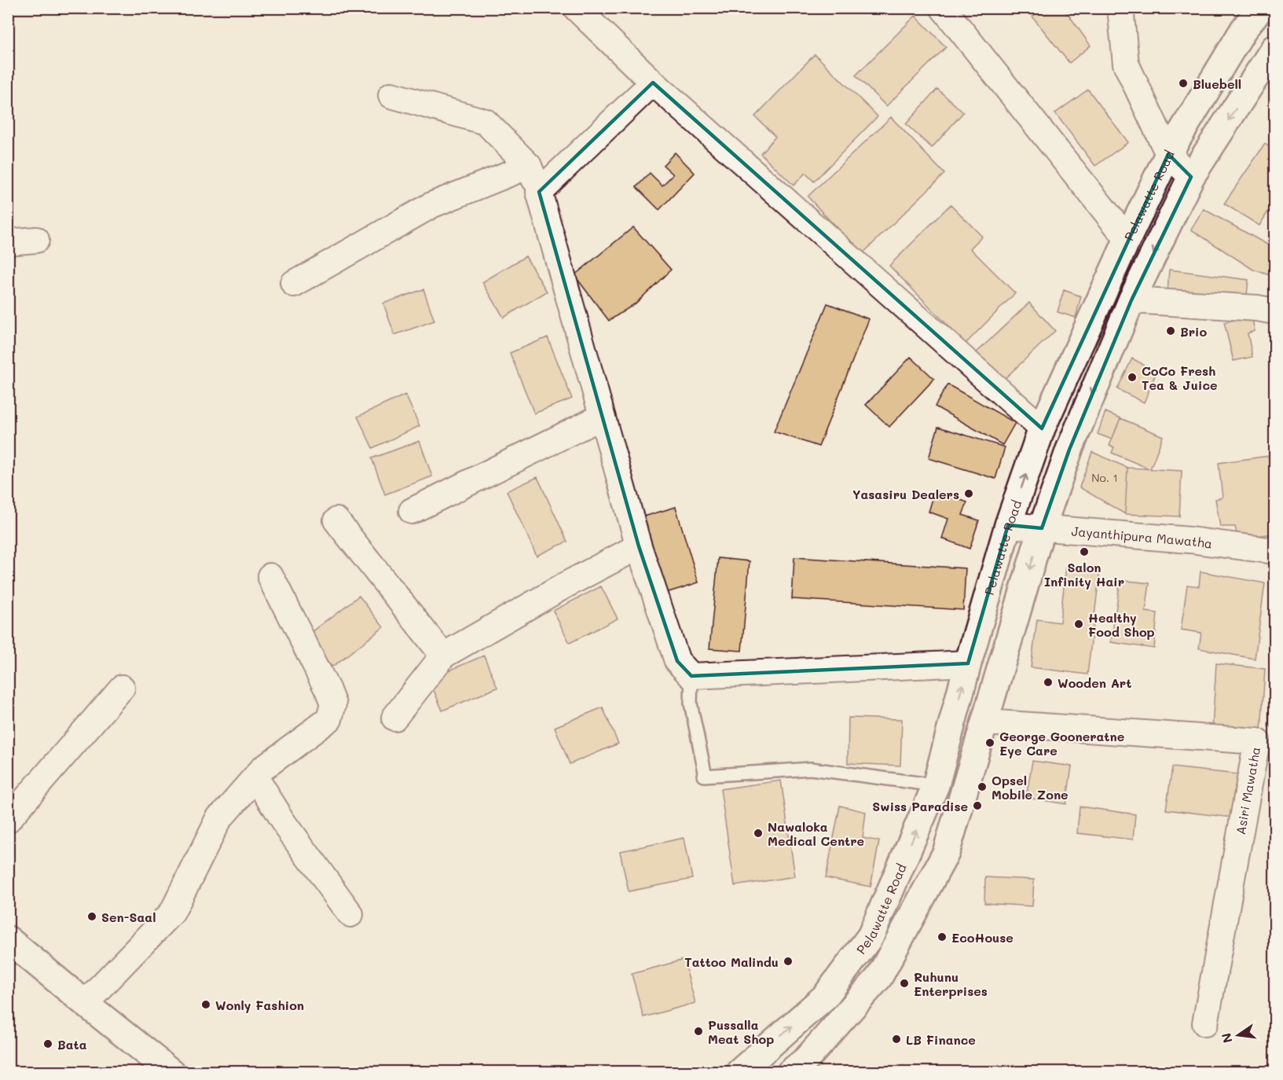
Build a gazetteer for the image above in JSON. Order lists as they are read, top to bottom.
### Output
{
  "streets": {
    "main road": ["Pelawatte Road"],
    "street": ["Jayanthipura Mawatha", "Asiri Mawatha"]
  },
  "crossings": [
    ["Pelawatte Road", "Jayanthipura Mawatha"]
  ],
  "places": [
    "Bluebell",
    "Brio",
    "CoCo Fresh Tea & Juice",
    "Yasasiru Dealers",
    "Salon Infinity Hair",
    "Healthy Food Shop",
    "Wooden Art",
    "George Gooneratne Eye Care",
    "Opsel Mobile Zone",
    "Swiss Paradise",
    "Nawaloka Medical Centre",
    "Sen-Saal",
    "EcoHouse",
    "Tattoo Malindu",
    "Ruhunu Enterprises",
    "Wonly Fashion",
    "Pussalla Meat Shop",
    "LB Finance",
    "Bata"
  ],
  "house_numbers": ["No. 1"],
  "north": "left"
}
